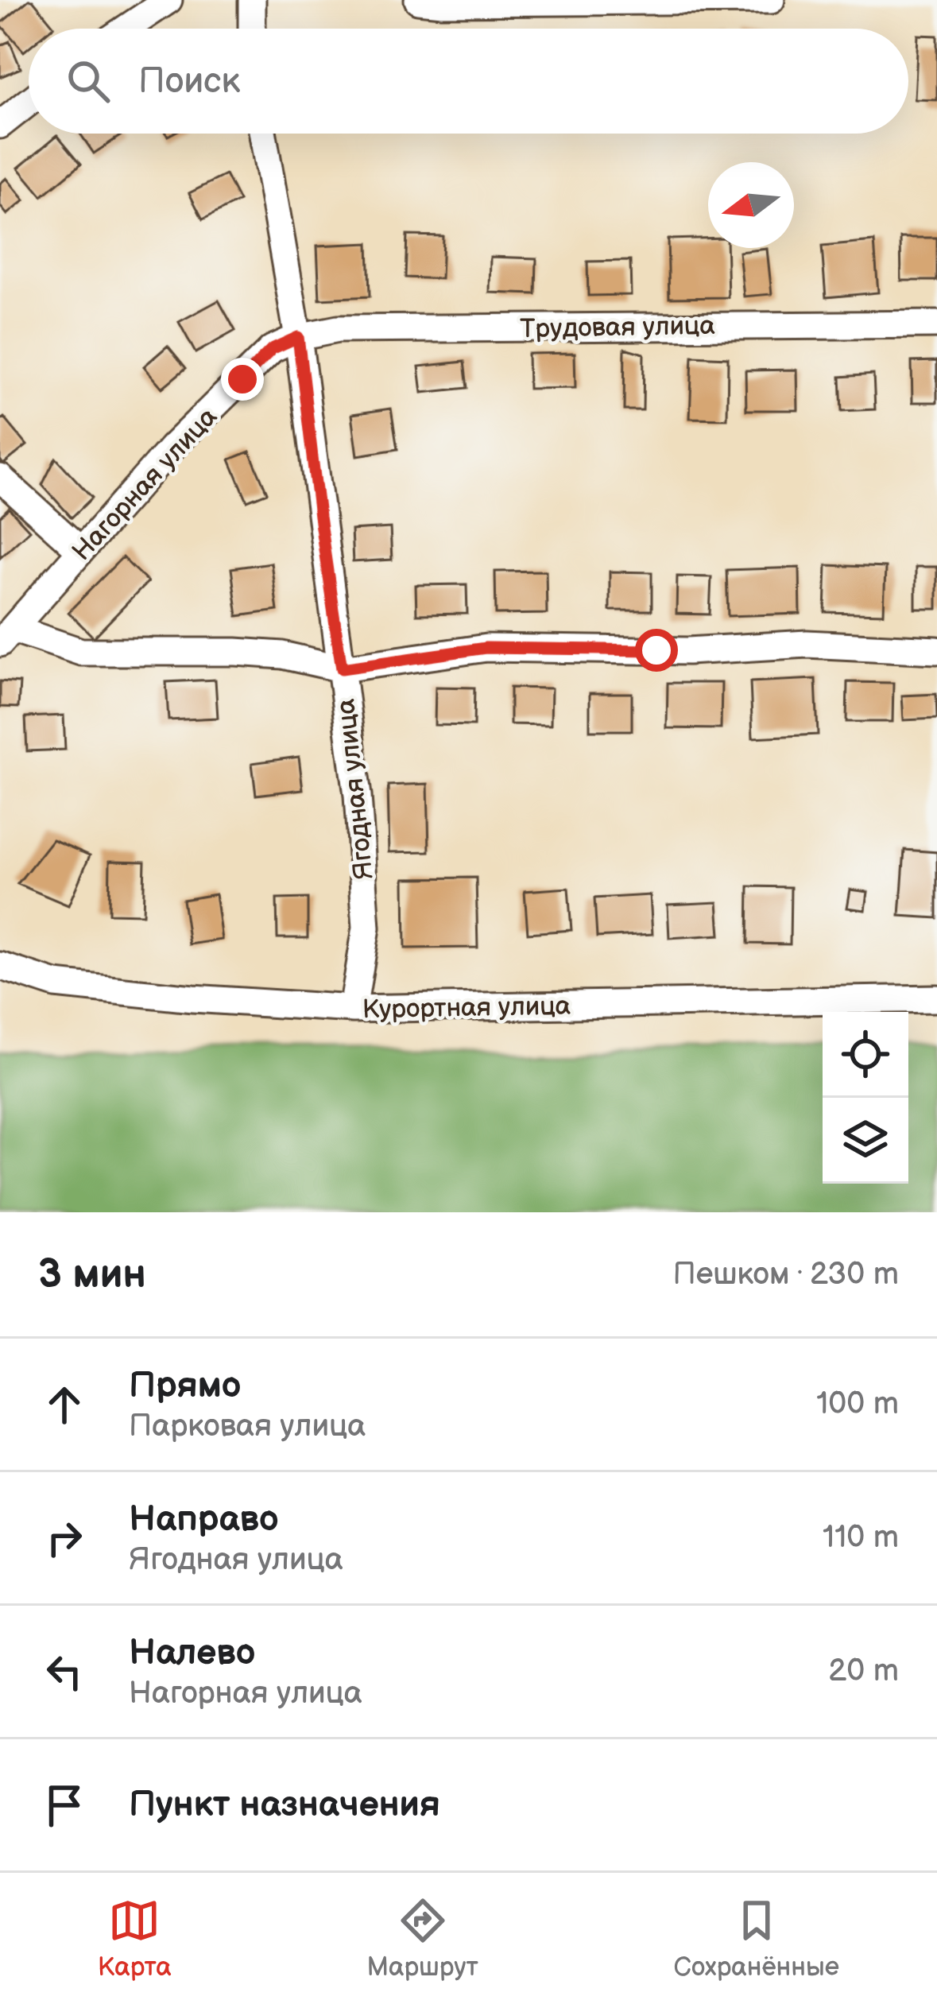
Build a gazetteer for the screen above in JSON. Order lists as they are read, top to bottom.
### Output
{
  "streets": {
    "street": [
      "Трудовая улица",
      "Нагорная улица",
      "Ягодная улица",
      "Курортная улица"
    ]
  },
  "crossings": [
    ["Трудовая улица", "Нагорная улица"],
    ["Трудовая улица", "Ягодная улица"],
    ["Нагорная улица", "Ягодная улица"],
    ["Ягодная улица", "Курортная улица"]
  ],
  "north": "left",
  "page": {
    "search": "Поиск",
    "heading": ["3 мин", "Пешком · 230 m"],
    "list": [
      ["Прямо", "Парковая улица", "100 m"],
      ["Направо", "Ягодная улица", "110 m"],
      ["Налево", "Нагорная улица", "20 m"],
      "Пункт назначения"
    ],
    "nav": ["Карта", "Маршрут", "Сохранённые"]
  }
}
